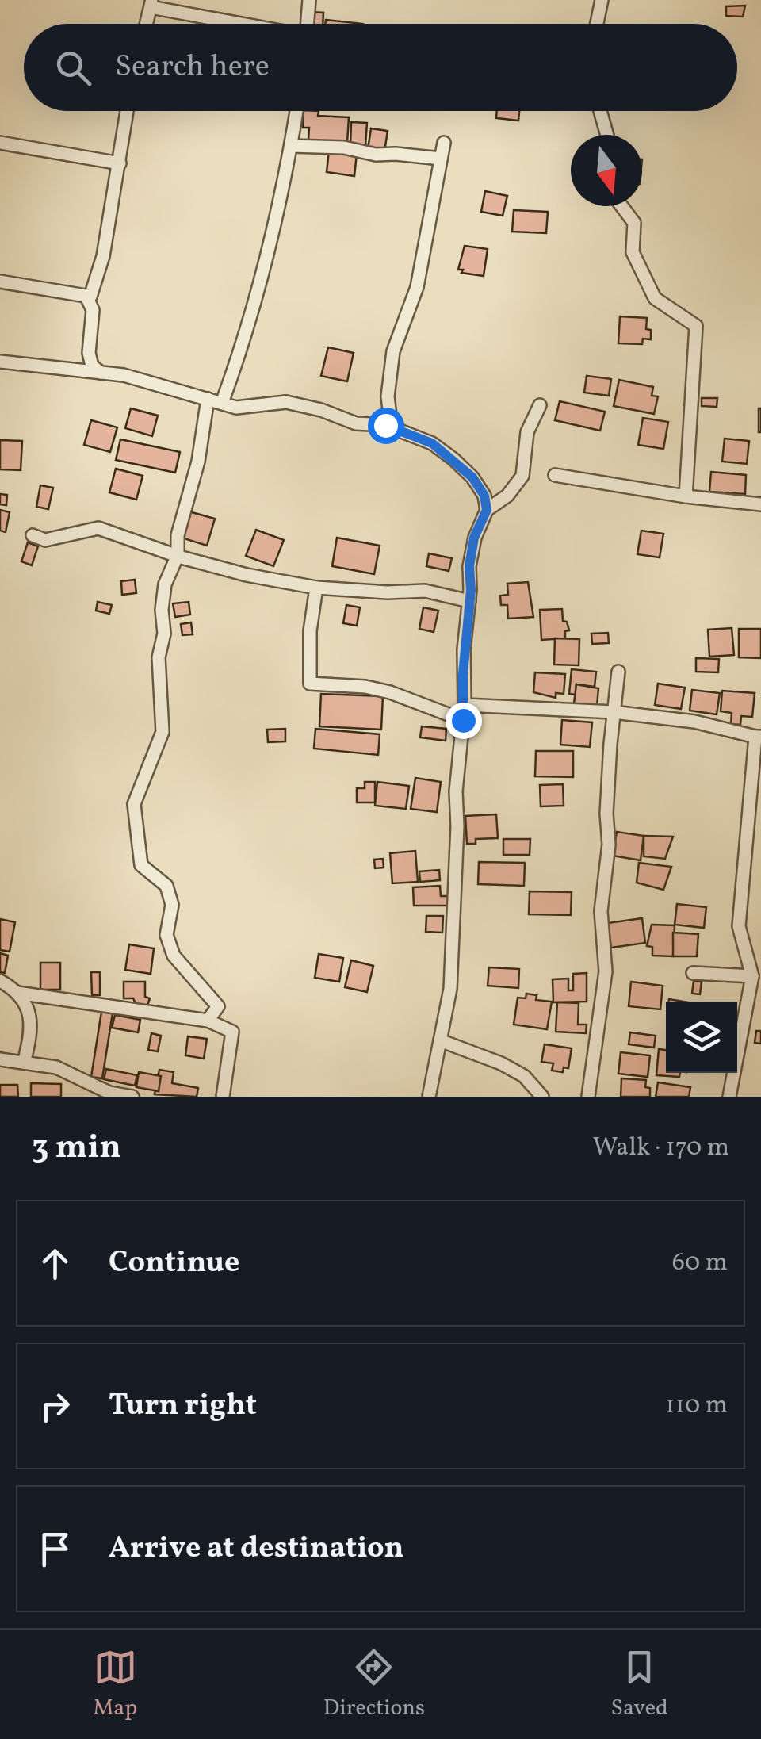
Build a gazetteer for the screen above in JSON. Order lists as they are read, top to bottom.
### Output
{
  "north": "bottom",
  "page": {
    "search": "Search here",
    "heading": ["3 min", "Walk · 170 m"],
    "list": [
      ["Continue", "60 m"],
      ["Turn right", "110 m"],
      "Arrive at destination"
    ],
    "nav": ["Map", "Directions", "Saved"]
  }
}
